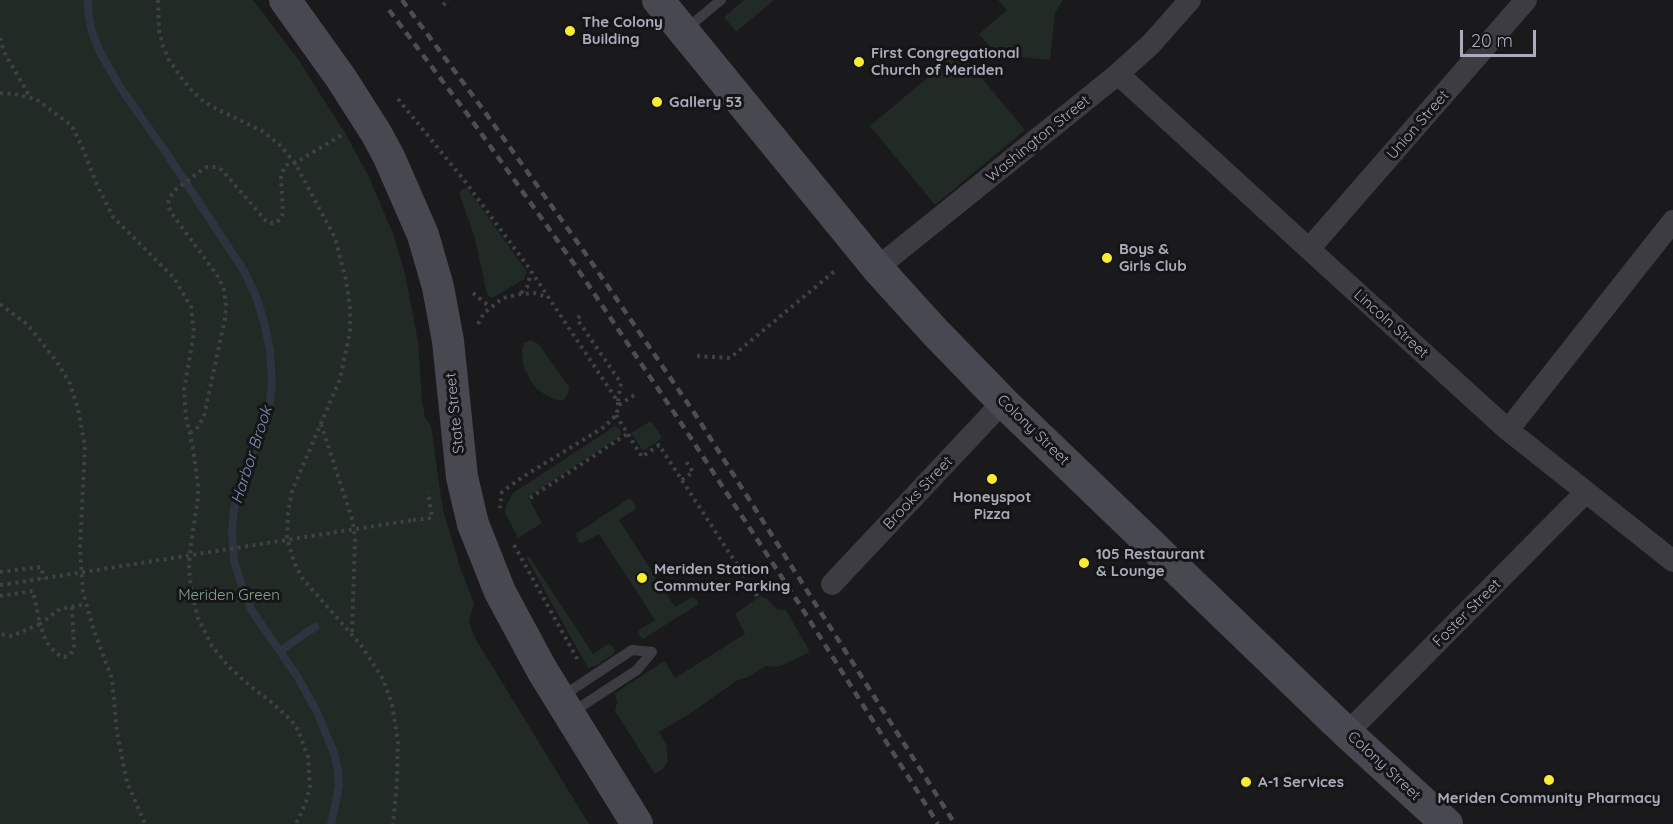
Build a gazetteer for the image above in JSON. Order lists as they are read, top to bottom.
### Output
{
  "streets": {
    "main road": ["State Street", "Colony Street"],
    "street": [
      "Union Street",
      "Washington Street",
      "Lincoln Street",
      "Brooks Street",
      "Foster Street"
    ]
  },
  "crossings": [
    ["Union Street", "Lincoln Street"],
    ["Washington Street", "Lincoln Street"],
    ["Washington Street", "Colony Street"],
    ["Lincoln Street", "Foster Street"],
    ["Colony Street", "Brooks Street"],
    ["Colony Street", "Foster Street"]
  ],
  "water": ["Harbor Brook"],
  "parks": ["Meriden Green"],
  "places": [
    "The Colony Building",
    "First Congregational Church of Meriden",
    "Gallery 53",
    "Boys & Girls Club",
    "Honeyspot Pizza",
    "105 Restaurant & Lounge",
    "Meriden Station Commuter Parking",
    "Meriden Community Pharmacy",
    "A-1 Services"
  ],
  "scale_bar": "20 m"
}
